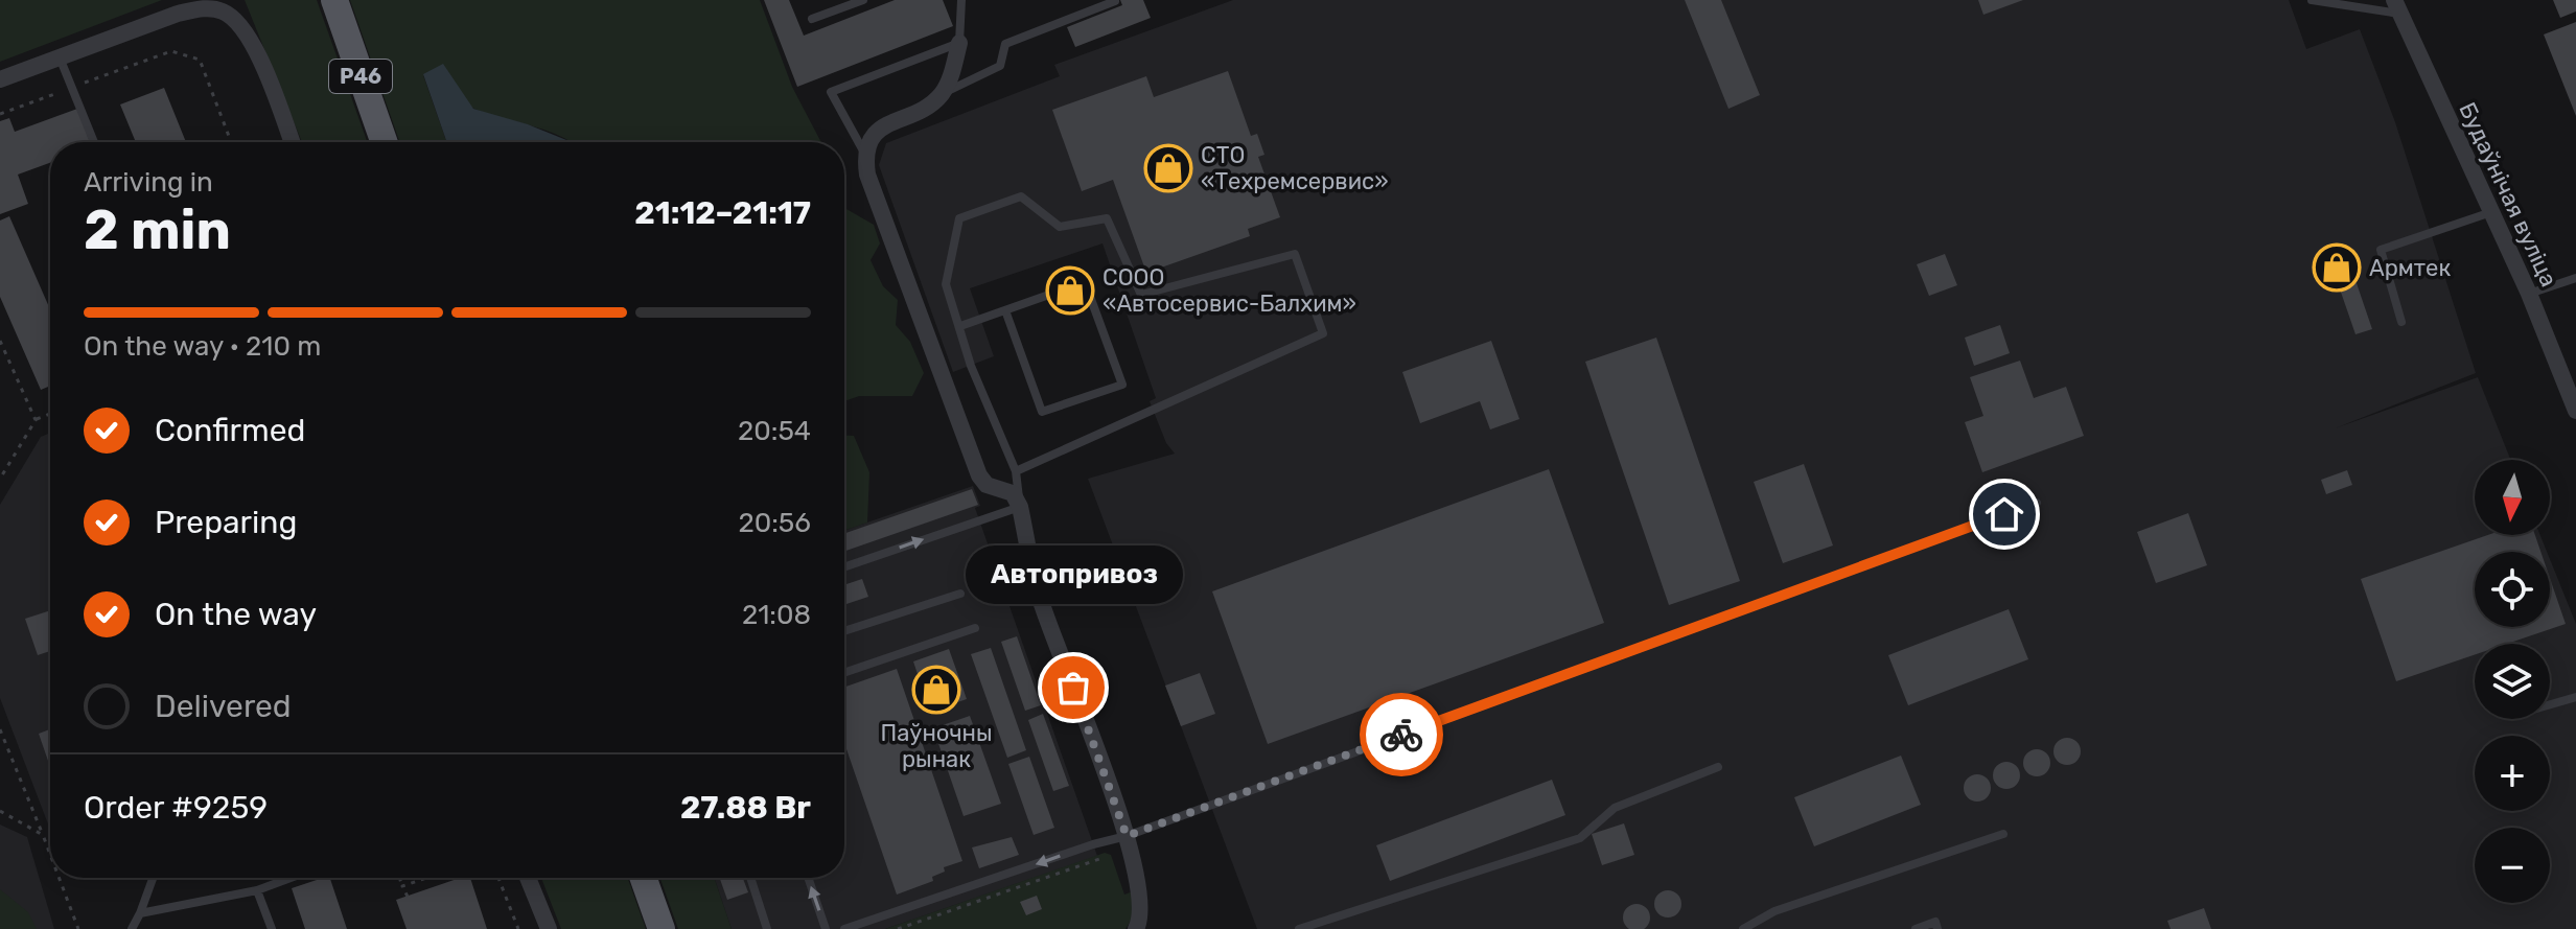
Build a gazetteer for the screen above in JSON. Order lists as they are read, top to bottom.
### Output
{
  "streets": {
    "main road": ["Р46"],
    "street": ["Будаўнічая вуліца"]
  },
  "places": {
    "shop": [
      "СТО «Техремсервис»",
      "Армтек",
      "СООО «Автосервис-Балхим»",
      "Паўночны рынак"
    ],
    "other": ["Автопривоз"]
  },
  "north": "bottom",
  "page": {
    "heading": ["2 min", "Arriving in", "21:12–21:17"],
    "panel": ["Order #9259", "27.88 Br"],
    "bar": "On the way · 210 m",
    "list": [
      ["Confirmed", "20:54"],
      ["Preparing", "20:56"],
      ["On the way", "21:08"],
      "Delivered"
    ],
    "map_buttons": ["+", "−"],
    "bubble": "Автопривоз"
  }
}
